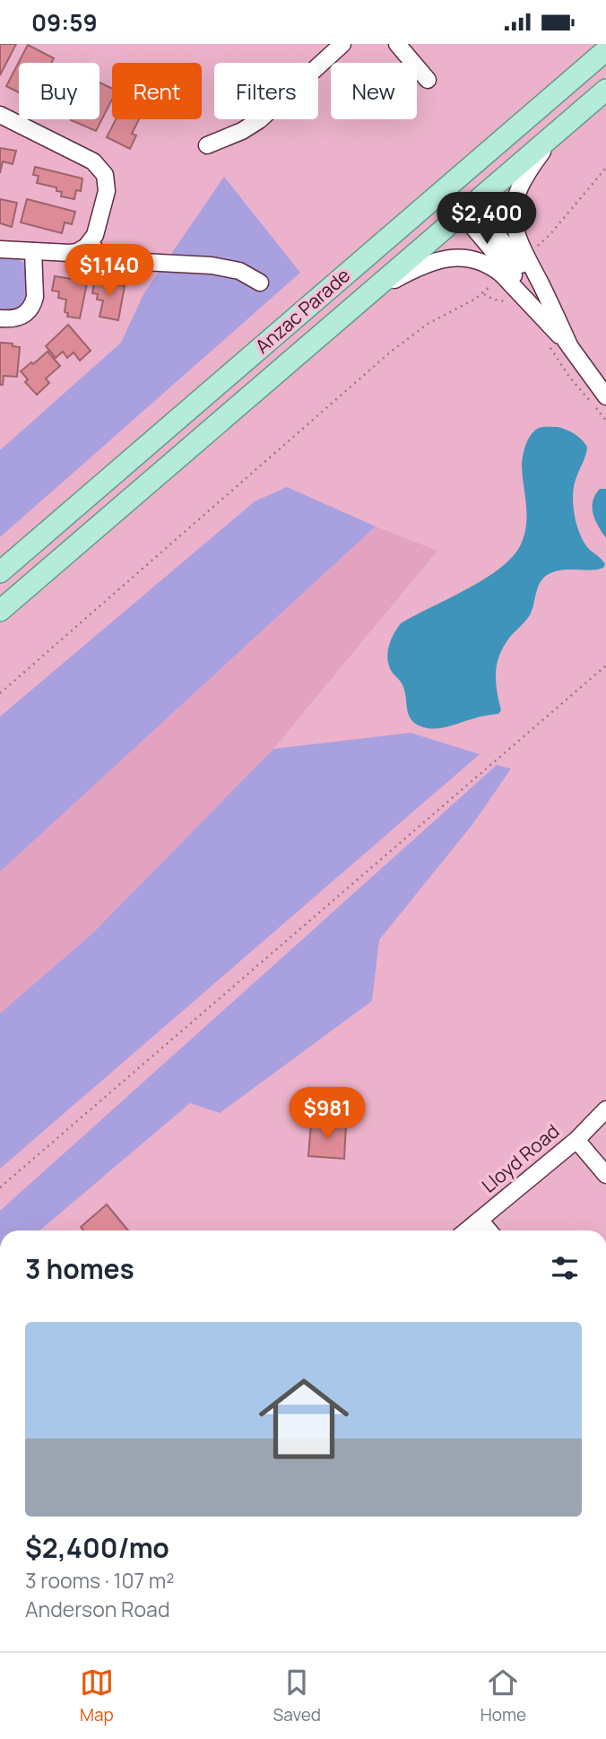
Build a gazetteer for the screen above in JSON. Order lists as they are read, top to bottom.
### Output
{
  "streets": {
    "main road": ["Anzac Parade"],
    "street": ["Lloyd Road"]
  },
  "page": {
    "status": "09:59",
    "chip": [
      "Buy",
      "Rent",
      "Filters",
      "New"
    ],
    "price": ["$2,400", "$1,140", "$981"],
    "heading": "3 homes",
    "list": [
      {
        "name": "$2,400/mo",
        "note": "3 rooms · 107 m² · Anderson Road"
      }
    ],
    "tabs": ["Map", "Saved", "Home"]
  }
}
